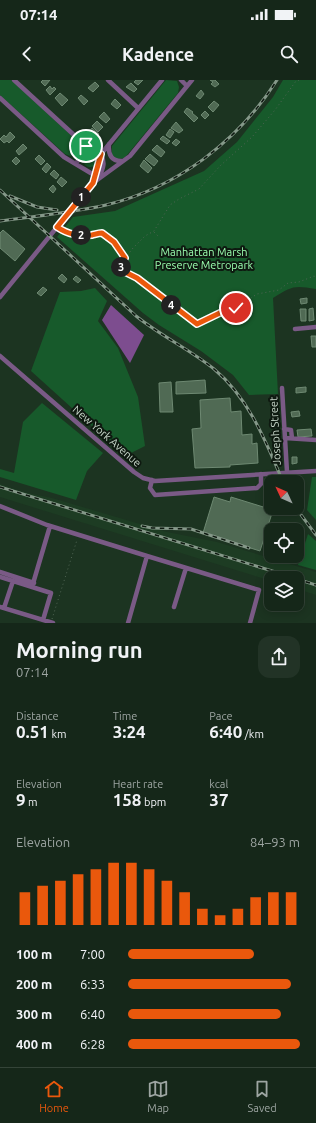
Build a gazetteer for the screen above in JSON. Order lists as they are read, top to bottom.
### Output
{
  "streets": {
    "street": ["Joseph Street", "New York Avenue"]
  },
  "crossings": [
    ["Joseph Street", "New York Avenue"]
  ],
  "parks": ["Manhattan Marsh Preserve Metropark"],
  "north": "top left",
  "page": {
    "status": "07:14",
    "header": "Kadence",
    "pins": [
      "1",
      "2",
      "3",
      "4"
    ],
    "heading": ["Morning run", "07:14"],
    "stats": [
      ["Distance", "0.51 km"],
      ["Time", "3:24"],
      ["Pace", "6:40 /km"],
      ["Elevation", "9 m"],
      ["Heart rate", "158 bpm"],
      ["kcal", "37"]
    ],
    "chart": ["Elevation", "84–93 m"],
    "list": [
      {
        "name": "100 m",
        "note": "7:00"
      },
      {
        "name": "200 m",
        "note": "6:33"
      },
      {
        "name": "300 m",
        "note": "6:40"
      },
      {
        "name": "400 m",
        "note": "6:28"
      }
    ],
    "tabs": ["Home", "Map", "Saved"]
  }
}
